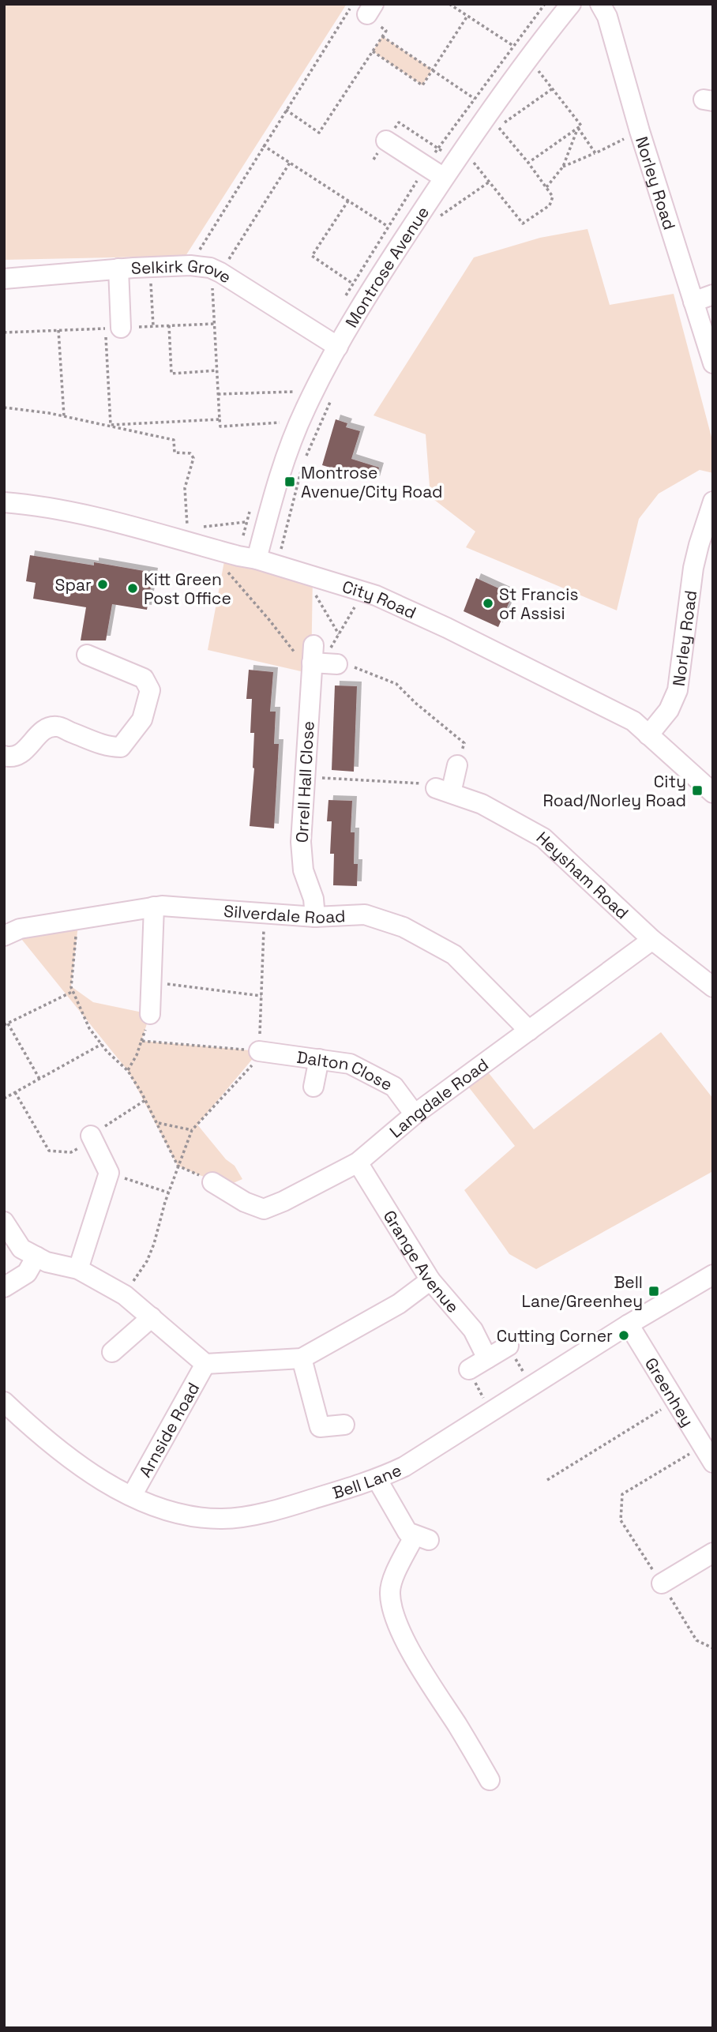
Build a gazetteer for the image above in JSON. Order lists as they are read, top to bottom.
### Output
{
  "streets": {
    "street": [
      "Norley Road",
      "Montrose Avenue",
      "Selkirk Grove",
      "City Road",
      "Orrell Hall Close",
      "Heysham Road",
      "Silverdale Road",
      "Dalton Close",
      "Langdale Road",
      "Grange Avenue",
      "Greenhey",
      "Arnside Road",
      "Bell Lane"
    ]
  },
  "crossings": [
    ["Norley Road", "City Road"],
    ["Montrose Avenue", "Selkirk Grove"],
    ["Montrose Avenue", "City Road"],
    ["Orrell Hall Close", "Silverdale Road"],
    ["Heysham Road", "Langdale Road"],
    ["Silverdale Road", "Langdale Road"],
    ["Dalton Close", "Langdale Road"],
    ["Langdale Road", "Grange Avenue"],
    ["Greenhey", "Bell Lane"],
    ["Arnside Road", "Bell Lane"]
  ],
  "places": {
    "transit": ["Montrose Avenue/City Road", "City Road/Norley Road", "Bell Lane/Greenhey"],
    "other": [
      "Spar",
      "Kitt Green Post Office",
      "St Francis of Assisi",
      "Cutting Corner"
    ]
  }
}
